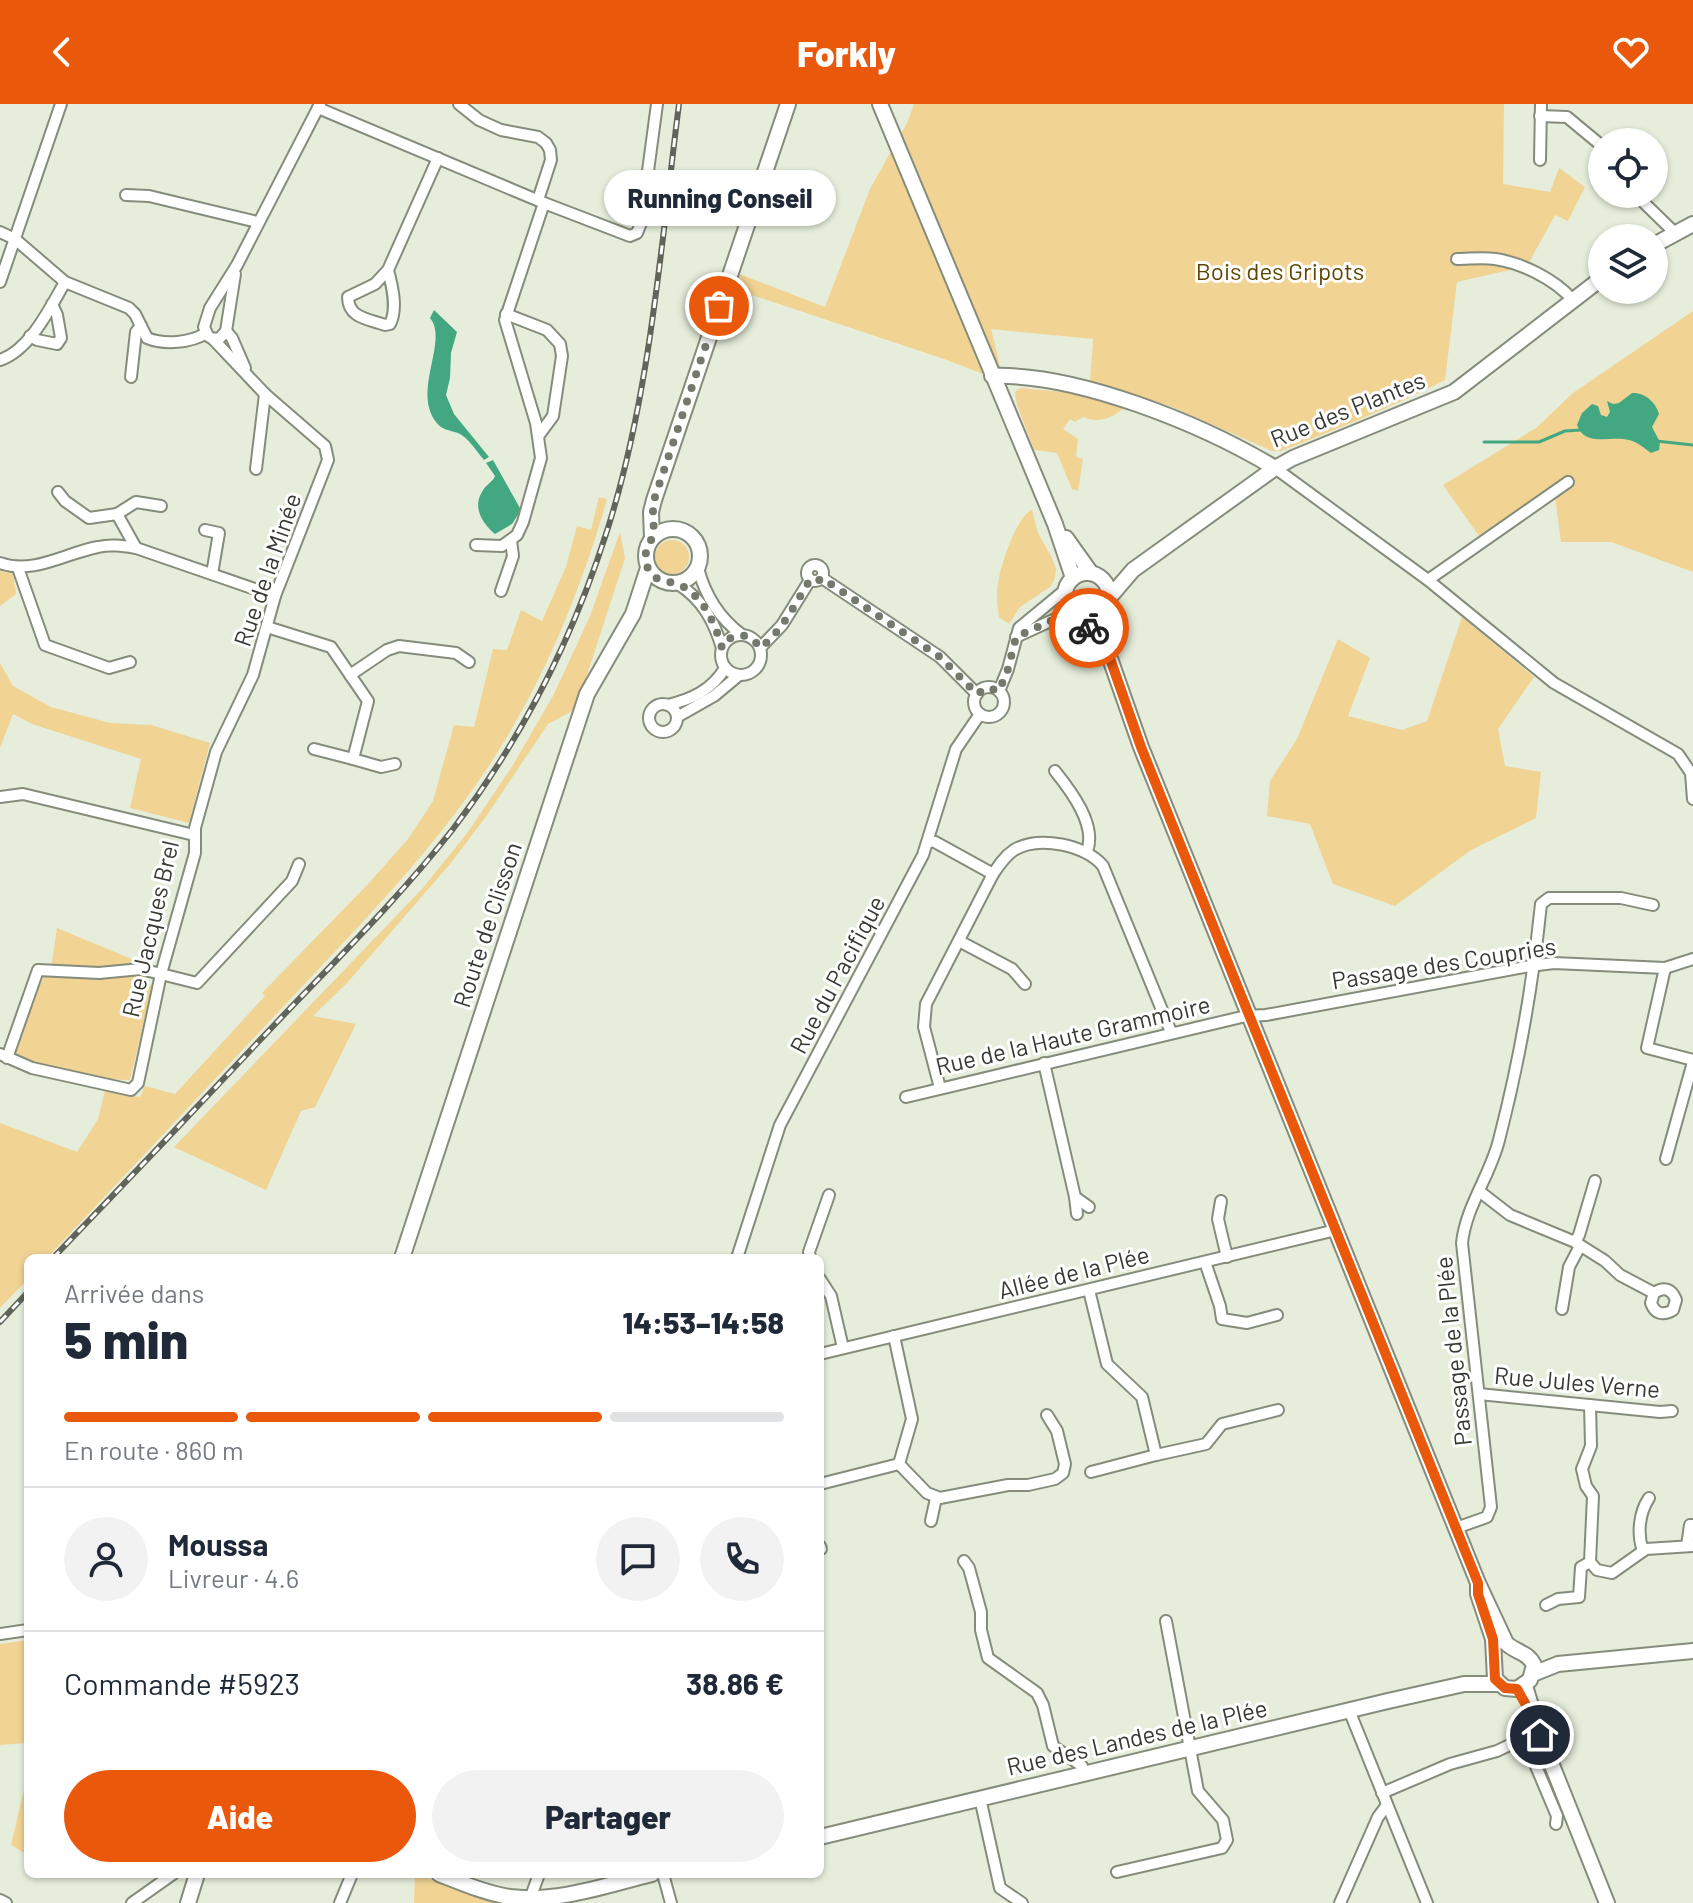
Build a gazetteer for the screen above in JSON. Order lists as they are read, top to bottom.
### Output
{
  "streets": {
    "main road": ["Rue des Plantes", "Route de Clisson", "Rue des Landes de la Plée"],
    "street": [
      "Rue de la Minée",
      "Rue Jacques Brel",
      "Passage des Coupries",
      "Rue du Pacifique",
      "Rue de la Haute Grammoire",
      "Allée de la Plée",
      "Passage de la Plée",
      "Rue Jules Verne"
    ]
  },
  "crossings": [
    ["Rue de la Minée", "Rue Jacques Brel"],
    ["Passage des Coupries", "Rue de la Haute Grammoire"],
    ["Passage des Coupries", "Passage de la Plée"],
    ["Passage de la Plée", "Rue Jules Verne"]
  ],
  "parks": ["Bois des Gripots"],
  "places": ["Running Conseil"],
  "page": {
    "header": "Forkly",
    "bubble": "Running Conseil",
    "heading": ["5 min", "Arrivée dans", "14:53–14:58"],
    "panel": [
      "Moussa",
      "Livreur · 4.6",
      "Commande #5923",
      "38.86 €"
    ],
    "bar": "En route · 860 m",
    "buttons": ["Aide", "Partager"]
  }
}
